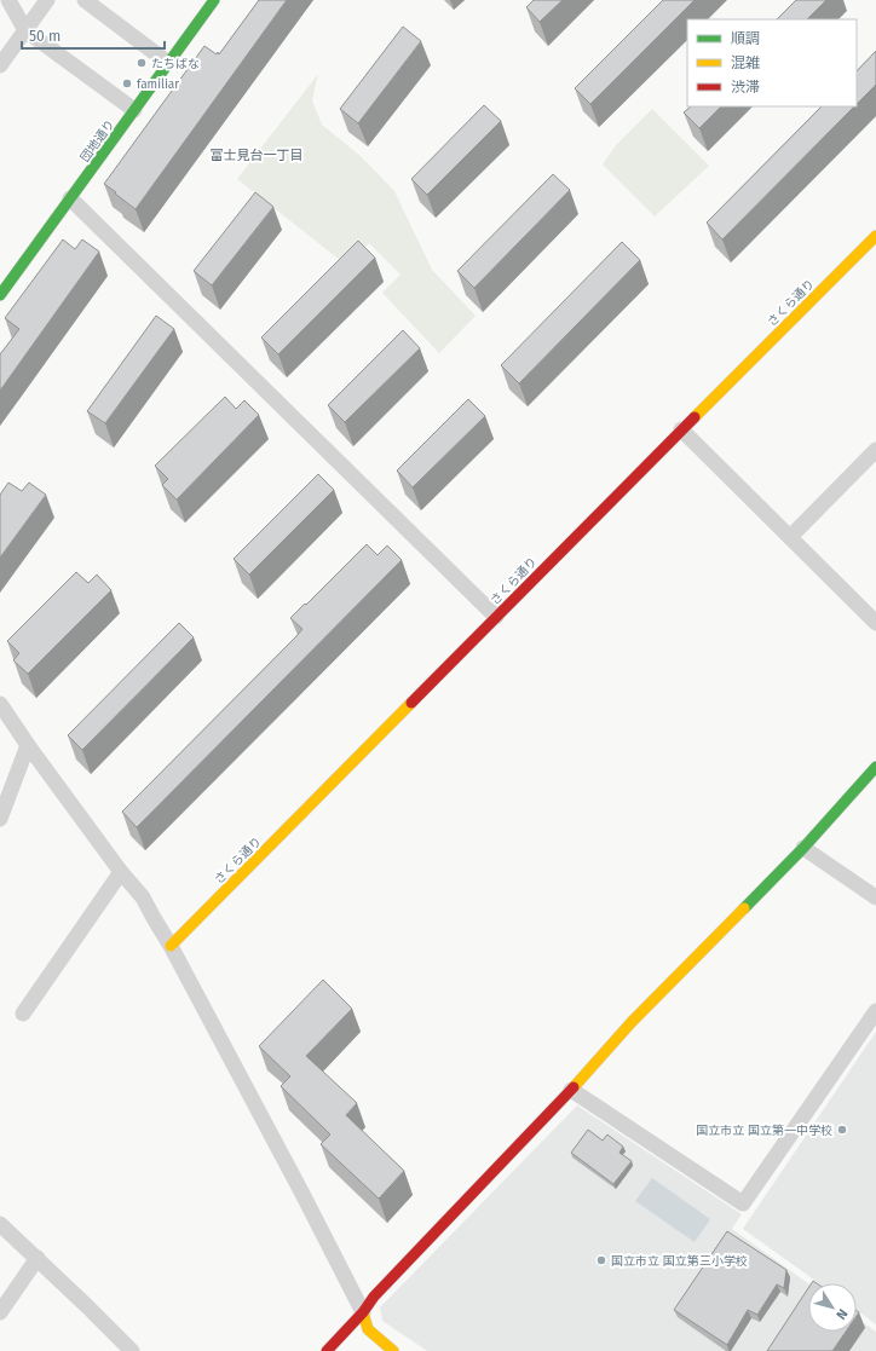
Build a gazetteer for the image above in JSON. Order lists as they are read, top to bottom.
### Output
{
  "streets": {
    "street": ["団地通り", "さくら通り"]
  },
  "districts": ["富士見台一丁目"],
  "places": [
    "たちばな",
    "familiar",
    "国立市立 国立第一中学校",
    "国立市立 国立第三小学校"
  ],
  "legend": ["順調", "混雑", "渋滞"],
  "scale_bar": "50 m",
  "north": "bottom right"
}
